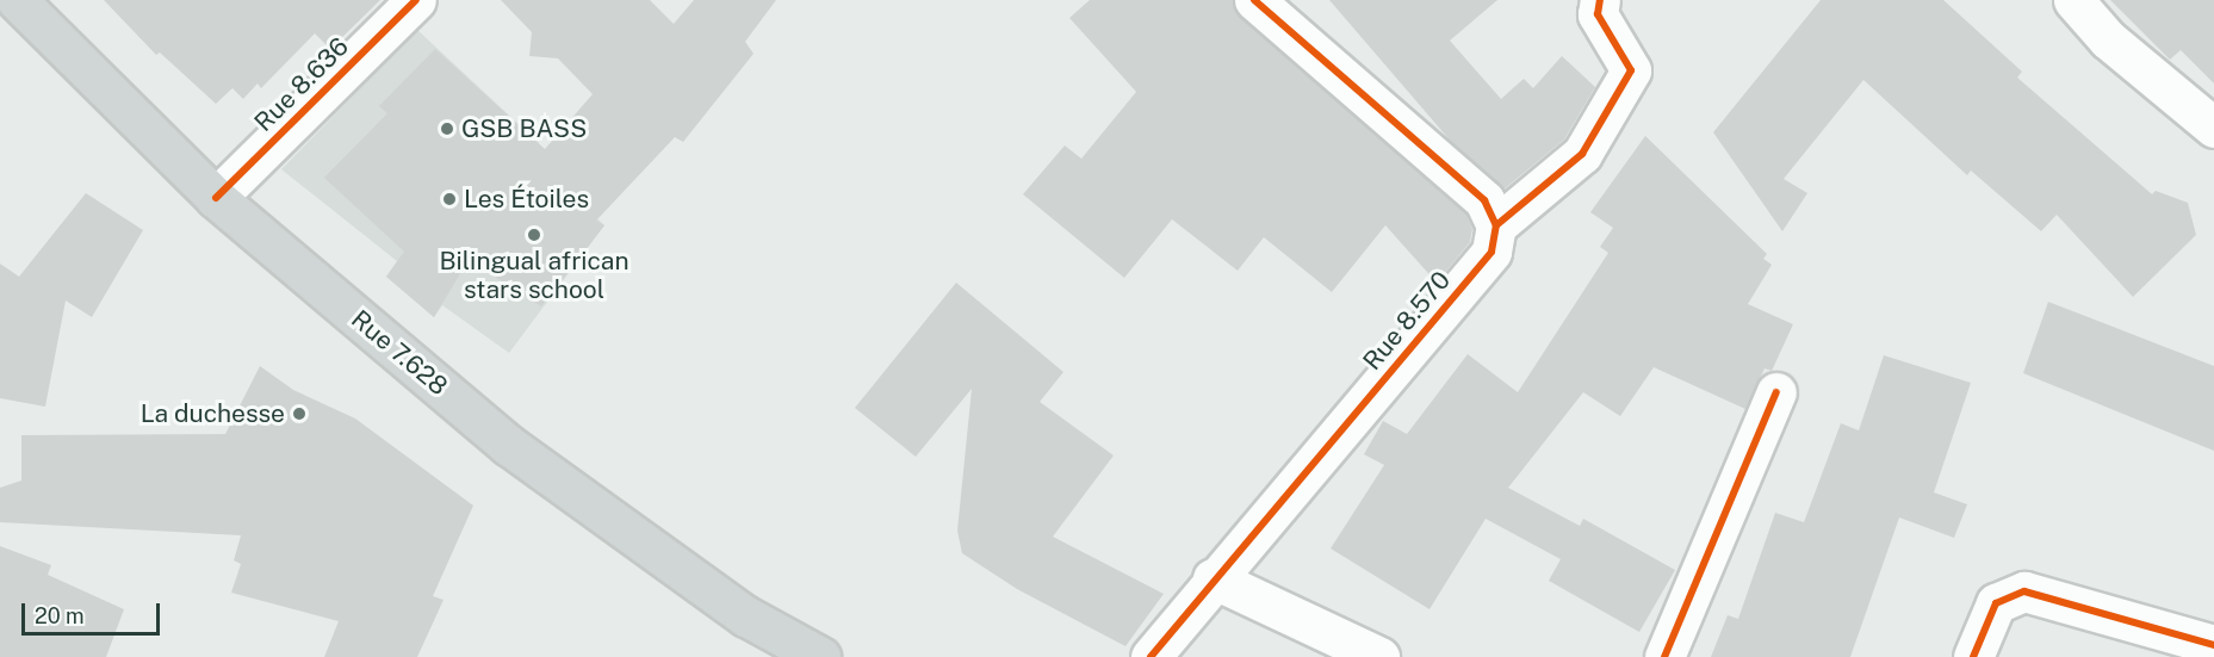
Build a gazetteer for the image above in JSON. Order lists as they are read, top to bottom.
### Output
{
  "streets": {
    "main road": ["Rue 7.628"],
    "street": ["Rue 8.636", "Rue 8.570"]
  },
  "crossings": [
    ["Rue 8.636", "Rue 7.628"]
  ],
  "places": [
    "GSB BASS",
    "Les Étoiles",
    "Bilingual african stars school",
    "La duchesse"
  ],
  "scale_bar": "20 m"
}
